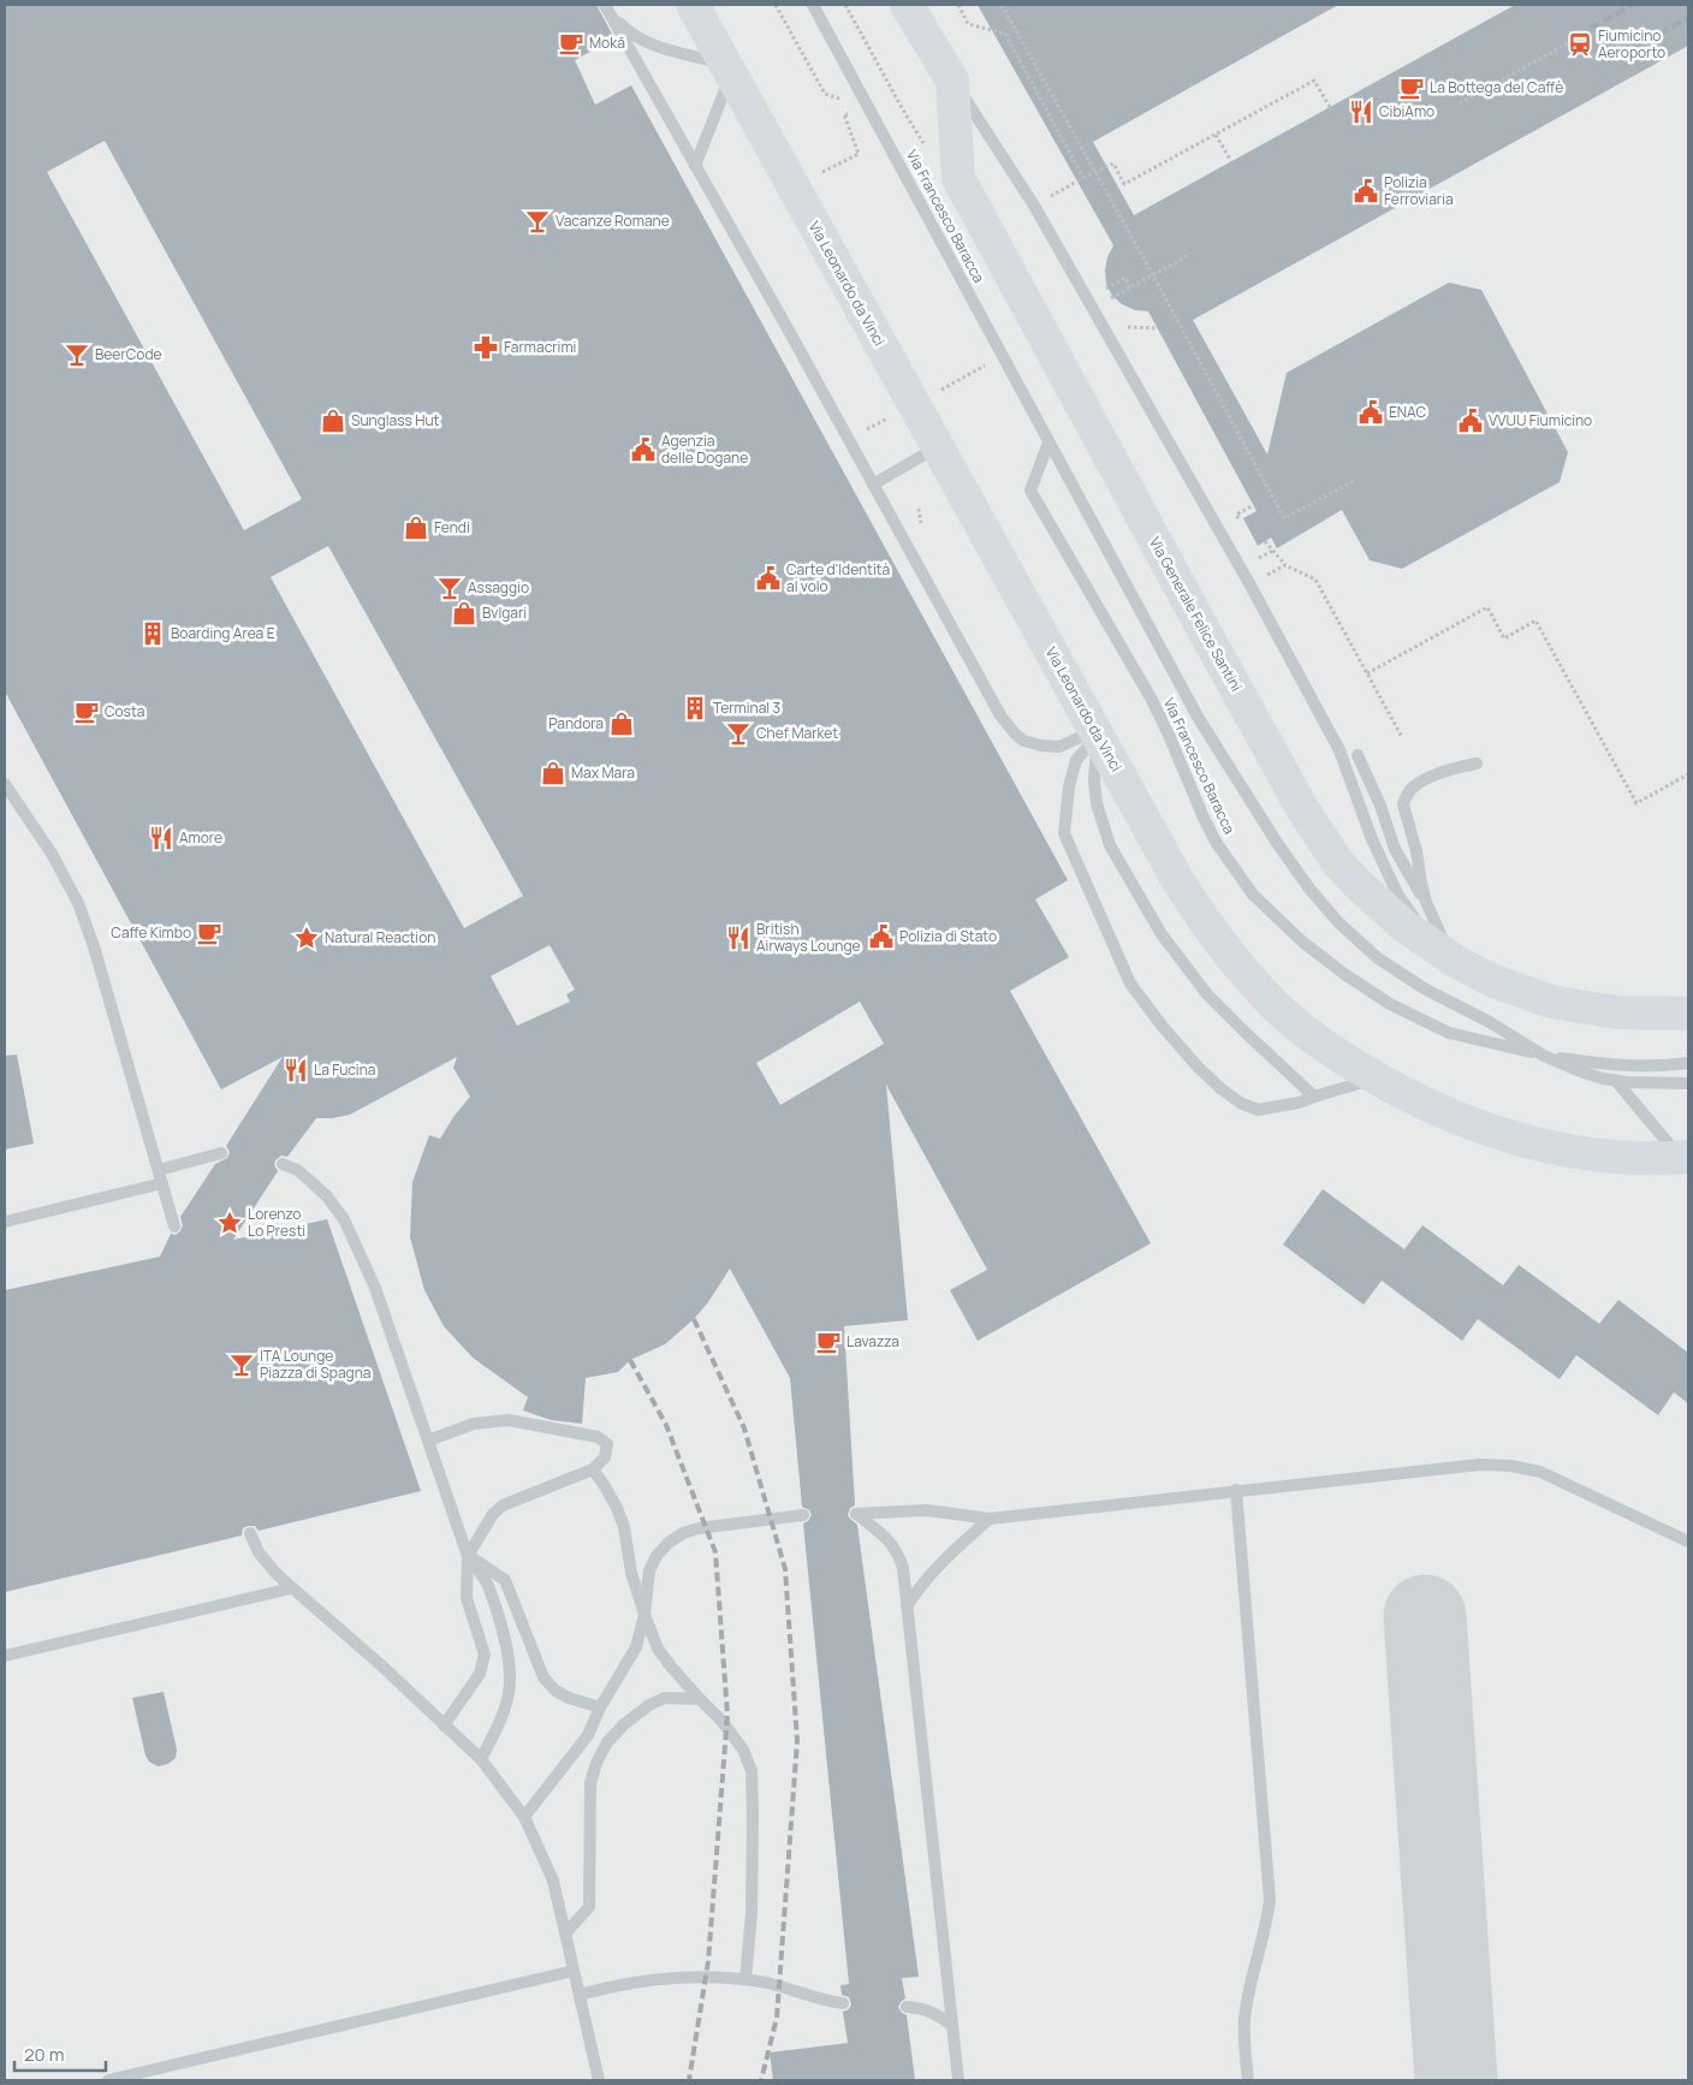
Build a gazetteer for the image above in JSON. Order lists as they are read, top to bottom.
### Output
{
  "streets": {
    "main road": ["Via Leonardo da Vinci", "Via Generale Felice Santini"],
    "lane": ["Via Francesco Baracca"]
  },
  "places": {
    "cafe": [
      "Mokā",
      "La Bottega del Caffè",
      "Costa",
      "Caffe Kimbo",
      "Lavazza"
    ],
    "station": ["Fiumicino Aeroporto"],
    "restaurant": [
      "CibiAmo",
      "Amore",
      "British Airways Lounge",
      "La Fucina"
    ],
    "public building": [
      "Polizia Ferroviaria",
      "ENAC",
      "VVUU Fiumicino",
      "Agenzia delle Dogane",
      "Carte d'Identità al volo",
      "Polizia di Stato"
    ],
    "bar": [
      "Vacanze Romane",
      "BeerCode",
      "Assaggio",
      "Chef Market",
      "ITA Lounge Piazza di Spagna"
    ],
    "pharmacy": ["Farmacrimi"],
    "shop": [
      "Sunglass Hut",
      "Fendi",
      "Bvlgari",
      "Pandora",
      "Max Mara"
    ],
    "building": ["Boarding Area E", "Terminal 3"],
    "place": ["Natural Reaction", "Lorenzo Lo Presti"]
  },
  "scale_bar": "20 m"
}
